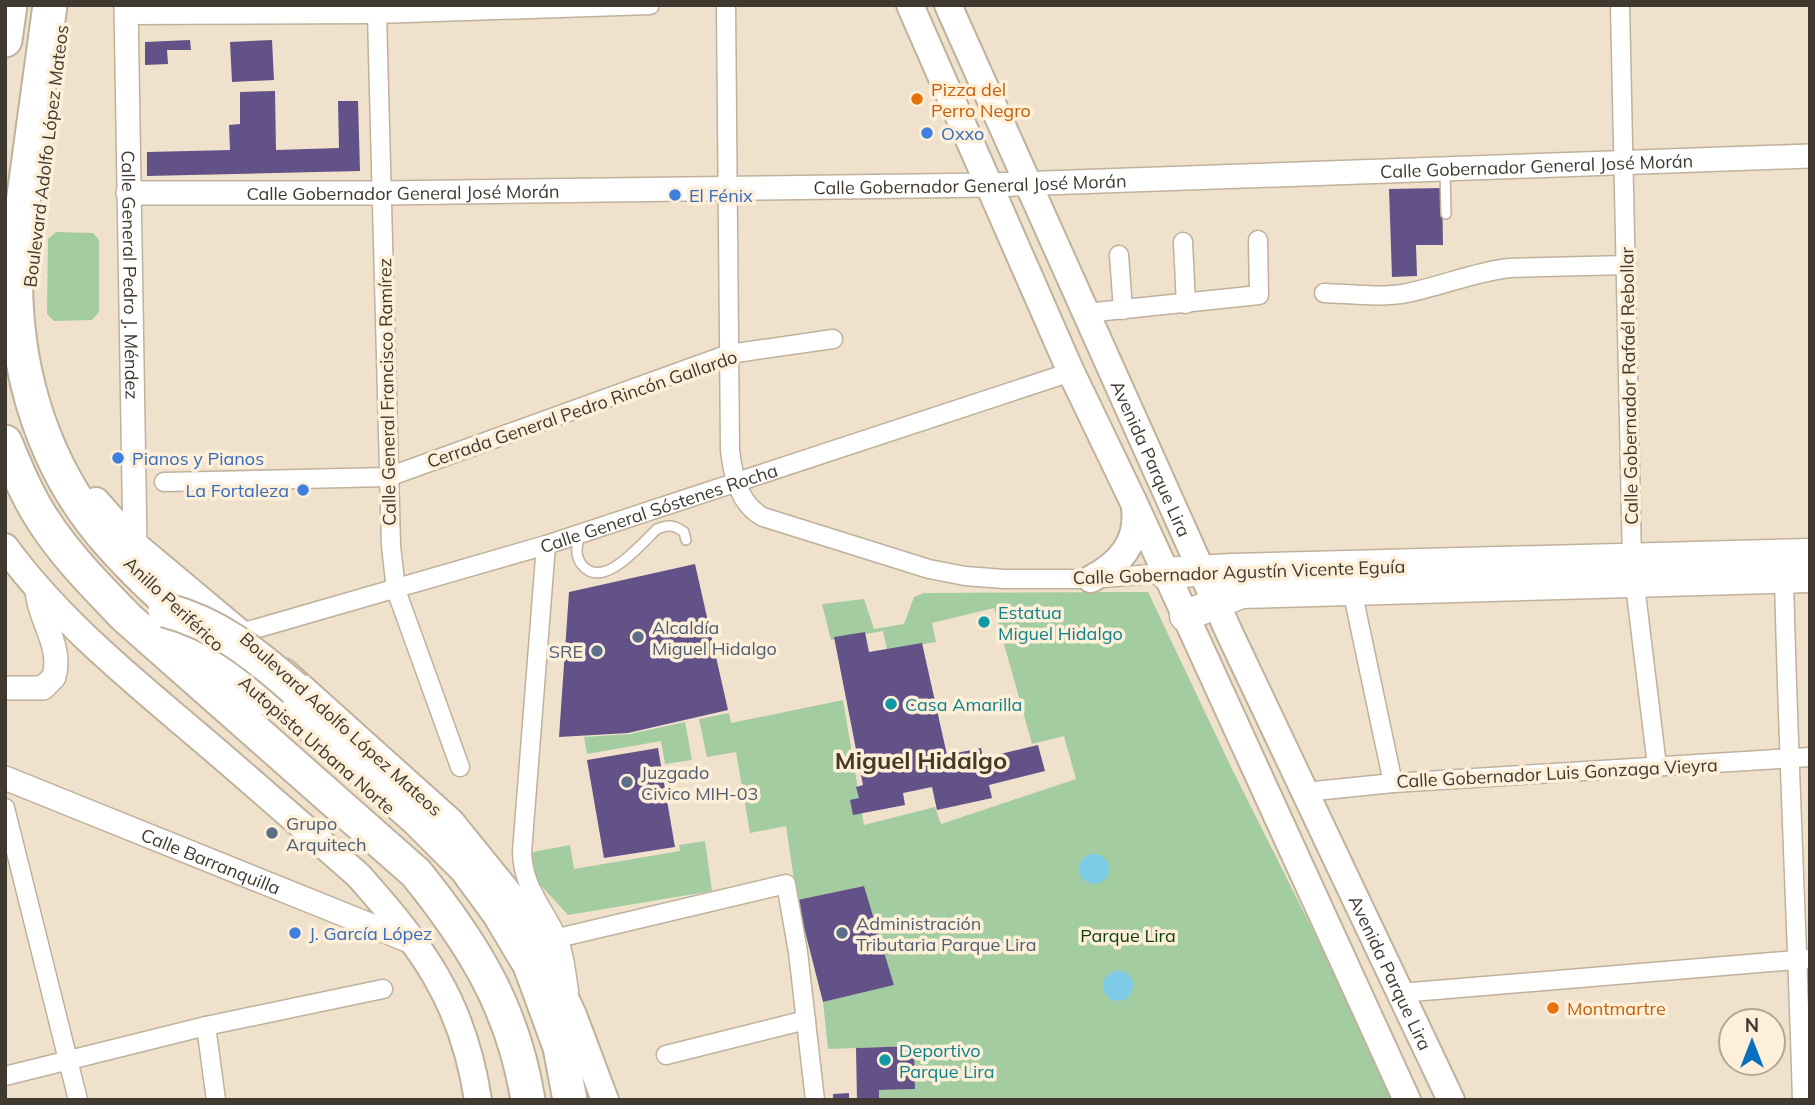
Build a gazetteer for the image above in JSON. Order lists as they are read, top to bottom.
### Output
{
  "streets": {
    "highway": ["Anillo Periférico", "Autopista Urbana Norte"],
    "main road": ["Boulevard Adolfo López Mateos", "Avenida Parque Lira", "Calle Gobernador Agustín Vicente Eguía"],
    "street": [
      "Calle Gobernador General José Morán",
      "Calle General Pedro J. Méndez",
      "Calle Gobernador Rafaél Rebollar",
      "Calle General Francisco Ramírez",
      "Cerrada General Pedro Rincón Gallardo",
      "Calle General Sóstenes Rocha",
      "Calle Gobernador Luis Gonzaga Vieyra",
      "Calle Barranquilla"
    ]
  },
  "crossings": [
    ["Boulevard Adolfo López Mateos", "Calle General Pedro J. Méndez"],
    ["Boulevard Adolfo López Mateos", "Calle General Sóstenes Rocha"],
    ["Calle Gobernador General José Morán", "Calle General Pedro J. Méndez"],
    ["Calle Gobernador General José Morán", "Calle Gobernador Rafaél Rebollar"],
    ["Calle Gobernador General José Morán", "Calle General Francisco Ramírez"],
    ["Calle Gobernador General José Morán", "Avenida Parque Lira"],
    ["Calle Gobernador Rafaél Rebollar", "Calle Gobernador Agustín Vicente Eguía"],
    ["Calle Gobernador Rafaél Rebollar", "Calle Gobernador Luis Gonzaga Vieyra"],
    ["Calle General Francisco Ramírez", "Cerrada General Pedro Rincón Gallardo"],
    ["Calle General Francisco Ramírez", "Calle General Sóstenes Rocha"],
    ["Avenida Parque Lira", "Calle General Sóstenes Rocha"],
    ["Avenida Parque Lira", "Calle Gobernador Agustín Vicente Eguía"],
    ["Avenida Parque Lira", "Calle Gobernador Luis Gonzaga Vieyra"],
    ["Calle General Sóstenes Rocha", "Calle Gobernador Agustín Vicente Eguía"],
    ["Anillo Periférico", "Autopista Urbana Norte"]
  ],
  "districts": ["Miguel Hidalgo"],
  "parks": ["Parque Lira"],
  "places": [
    "Pizza del Perro Negro",
    "Oxxo",
    "El Fénix",
    "Pianos y Pianos",
    "La Fortaleza",
    "Estatua Miguel Hidalgo",
    "Alcaldía Miguel Hidalgo",
    "SRE",
    "Casa Amarilla",
    "Juzgado Civico MIH-03",
    "Grupo Arquitech",
    "J. García López",
    "Administración Tributaria Parque Lira",
    "Montmartre",
    "Deportivo Parque Lira"
  ],
  "north": "top"
}
